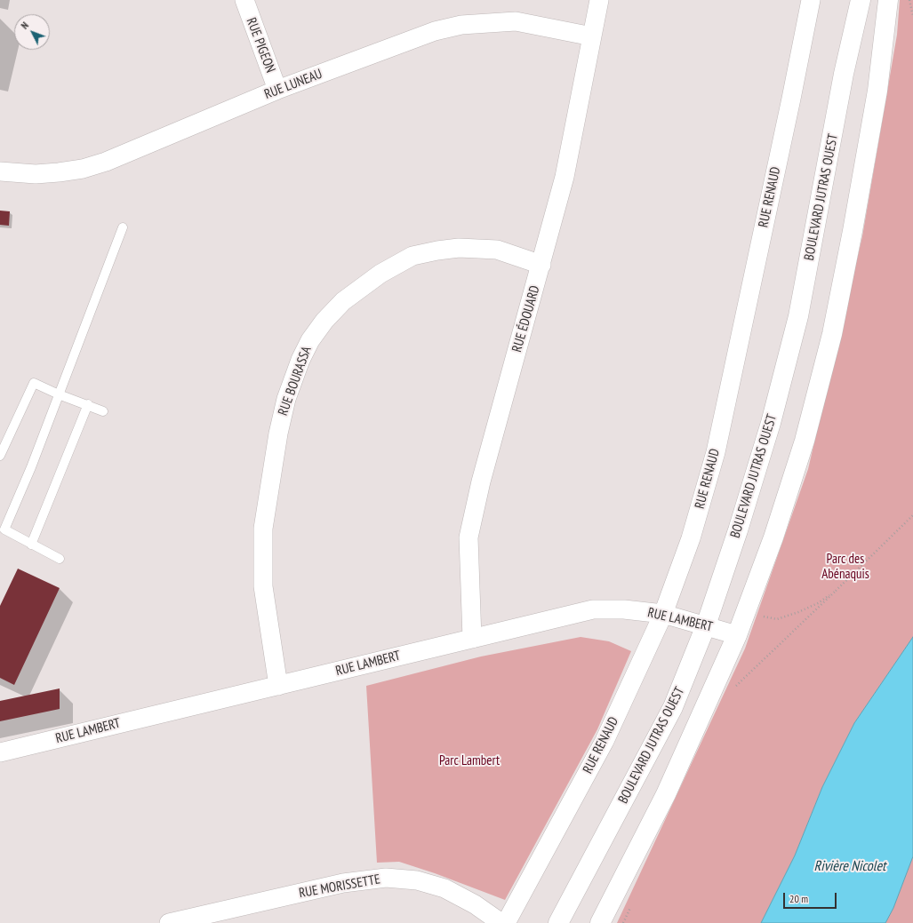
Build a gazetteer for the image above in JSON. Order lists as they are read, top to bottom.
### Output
{
  "streets": {
    "main road": ["BOULEVARD JUTRAS OUEST"],
    "street": [
      "RUE PIGEON",
      "RUE LUNEAU",
      "RUE RENAUD",
      "RUE ÉDOUARD",
      "RUE BOURASSA",
      "RUE LAMBERT",
      "RUE MORISSETTE"
    ]
  },
  "crossings": [
    ["RUE PIGEON", "RUE LUNEAU"],
    ["RUE LUNEAU", "RUE ÉDOUARD"],
    ["RUE RENAUD", "RUE LAMBERT"],
    ["BOULEVARD JUTRAS OUEST", "RUE LAMBERT"],
    ["RUE ÉDOUARD", "RUE BOURASSA"],
    ["RUE ÉDOUARD", "RUE LAMBERT"],
    ["RUE BOURASSA", "RUE LAMBERT"]
  ],
  "water": ["Rivière Nicolet"],
  "parks": ["Parc des Abénaquis", "Parc Lambert"],
  "scale_bar": "20 m",
  "north": "top left"
}
